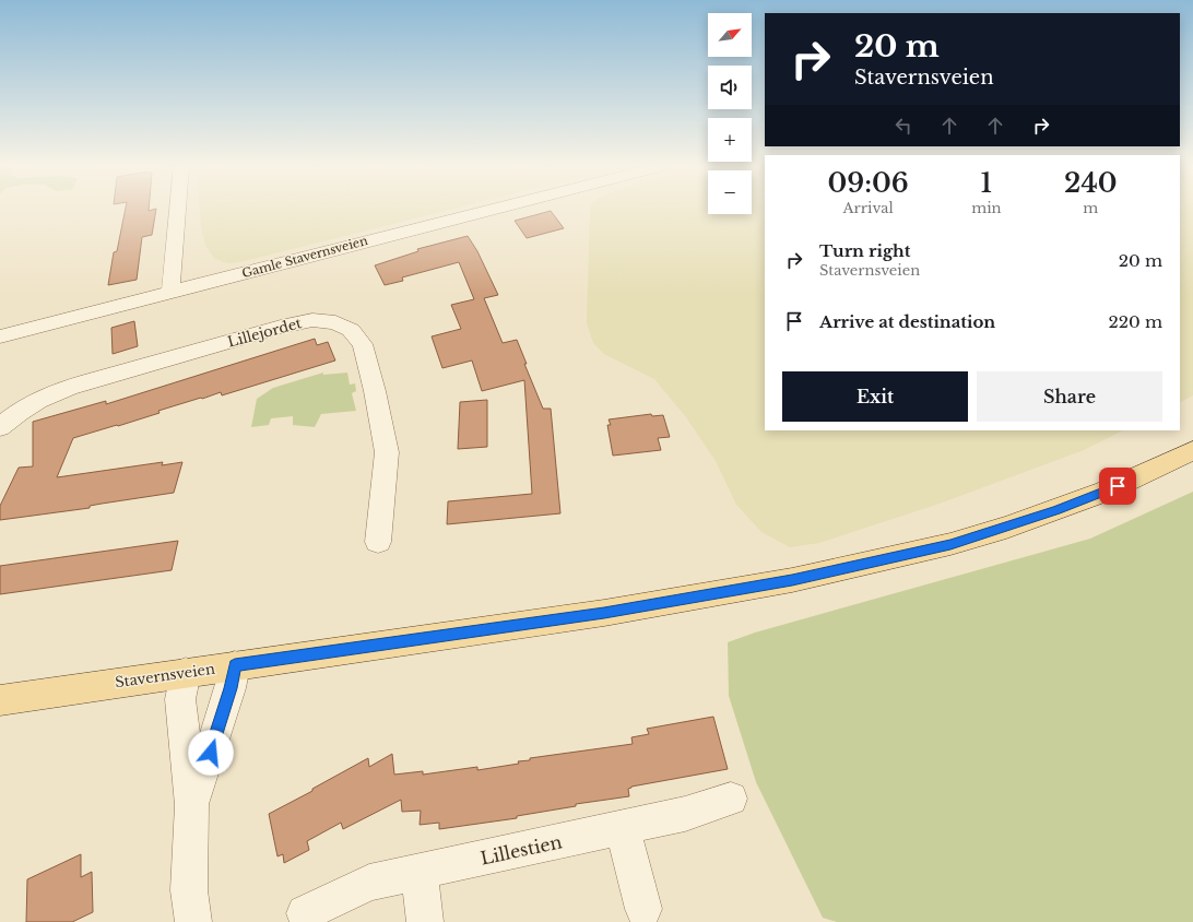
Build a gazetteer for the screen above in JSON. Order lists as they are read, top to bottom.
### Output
{
  "streets": {
    "main road": ["Stavernsveien"],
    "street": ["Gamle Stavernsveien", "Lillejordet", "Lillestien"]
  },
  "north": "top right",
  "page": {
    "map_buttons": ["+", "−"],
    "turn": ["20 m", "Stavernsveien"],
    "eta": [
      "09:06",
      "Arrival",
      "1",
      "min",
      "240",
      "m"
    ],
    "list": [
      {
        "name": "Turn right",
        "note": "Stavernsveien",
        "value": "20 m"
      },
      {
        "name": "Arrive at destination",
        "value": "220 m"
      }
    ],
    "buttons": ["Exit", "Share"]
  }
}
